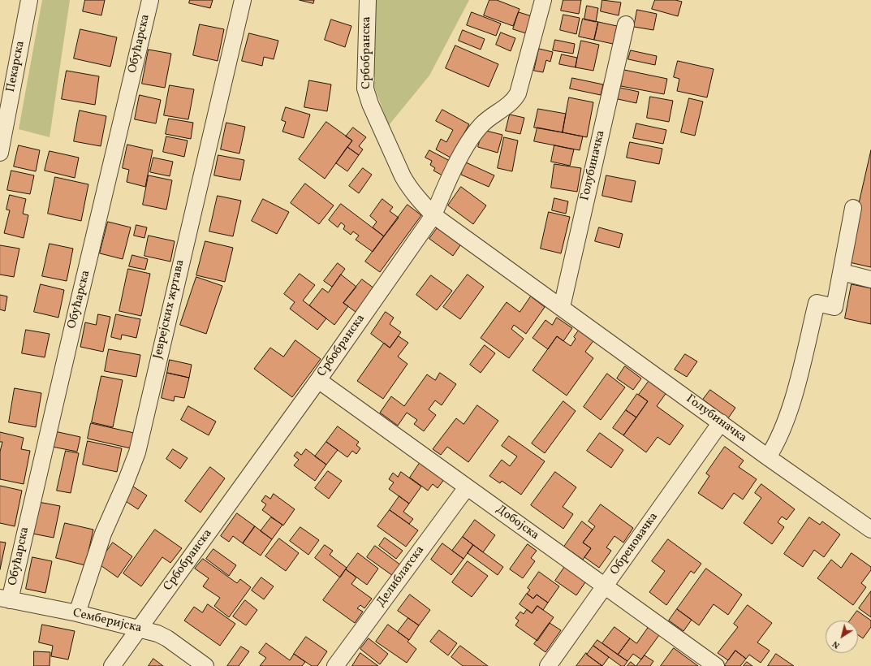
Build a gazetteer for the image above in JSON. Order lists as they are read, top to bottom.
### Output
{
  "streets": {
    "street": [
      "Обућарска",
      "Србобранска",
      "Пекарска",
      "Голубиначка",
      "Јеврејских жртава",
      "Добојска",
      "Обреновачка",
      "Делиблатска",
      "Семберијска"
    ]
  },
  "crossings": [
    ["Обућарска", "Семберијска"],
    ["Србобранска", "Голубиначка"],
    ["Србобранска", "Добојска"],
    ["Србобранска", "Семберијска"],
    ["Голубиначка", "Обреновачка"],
    ["Јеврејских жртава", "Семберијска"],
    ["Добојска", "Обреновачка"],
    ["Добојска", "Делиблатска"]
  ],
  "north": "bottom left"
}
